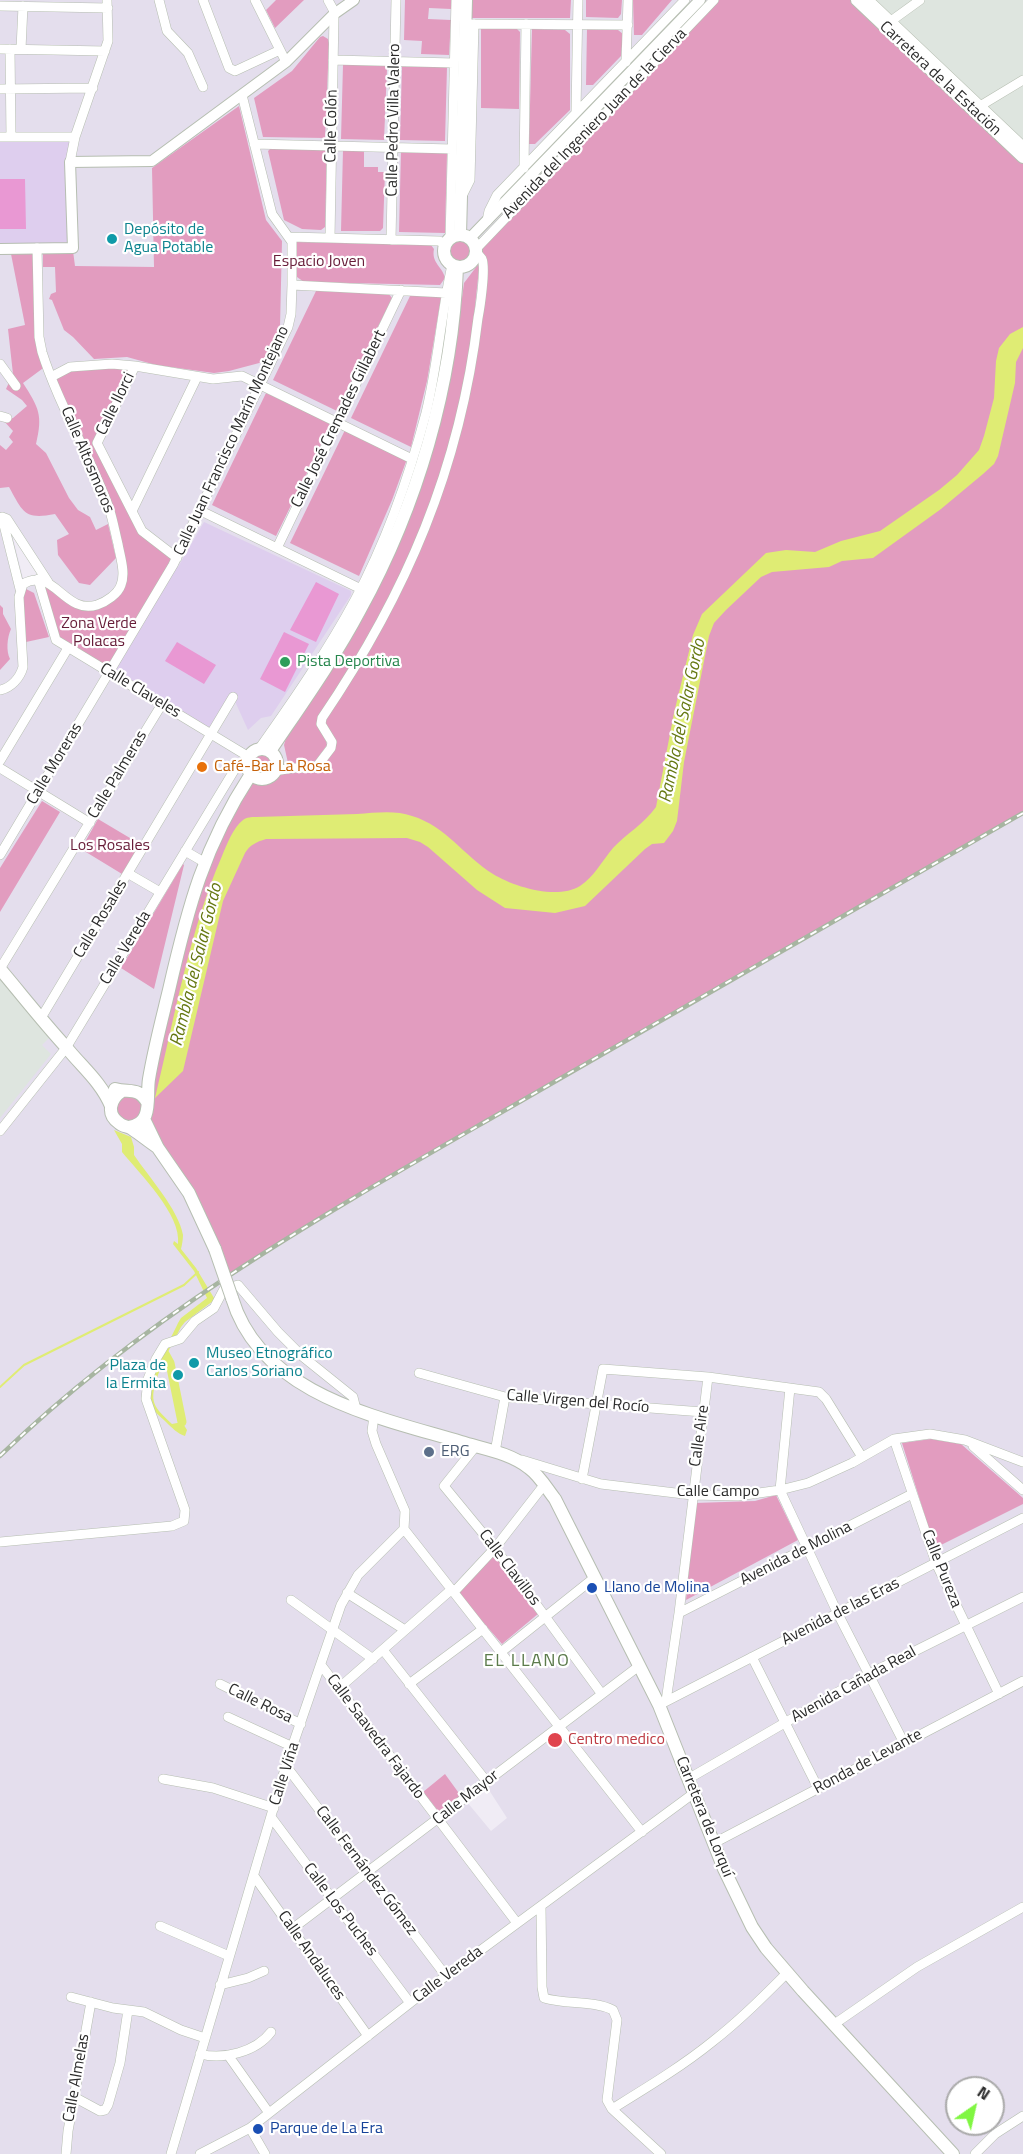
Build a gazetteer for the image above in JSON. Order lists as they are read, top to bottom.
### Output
{
  "streets": {
    "main road": ["Carretera de la Estación", "Carretera de Lorquí"],
    "street": [
      "Calle Pedro Villa Valero",
      "Avenida del Ingeniero Juan de la Cierva",
      "Calle Colón",
      "Calle Ilorci",
      "Calle José Cremades Gillabert",
      "Calle Juan Francisco Marín Montejano",
      "Calle Altosmoros",
      "Calle Claveles",
      "Calle Moreras",
      "Calle Palmeras",
      "Calle Rosales",
      "Calle Vereda",
      "Calle Virgen del Rocío",
      "Calle Aire",
      "Calle Campo",
      "Avenida de Molina",
      "Calle Clavillos",
      "Calle Pureza",
      "Avenida de las Eras",
      "Avenida Cañada Real",
      "Calle Rosa",
      "Calle Saavedra Fajardo",
      "Ronda de Levante",
      "Calle Viña",
      "Calle Mayor",
      "Calle Fernández Gómez",
      "Calle Los Puches",
      "Calle Andaluces",
      "Calle Almelas"
    ]
  },
  "crossings": [
    ["Calle Juan Francisco Marín Montejano", "Calle Claveles"],
    ["Calle Juan Francisco Marín Montejano", "Calle Moreras"],
    ["Calle Altosmoros", "Calle Claveles"],
    ["Calle Claveles", "Calle Moreras"],
    ["Calle Claveles", "Calle Palmeras"],
    ["Calle Claveles", "Calle Rosales"],
    ["Calle Claveles", "Calle Vereda"],
    ["Calle Vereda", "Calle Saavedra Fajardo"],
    ["Calle Vereda", "Carretera de Lorquí"],
    ["Calle Vereda", "Calle Fernández Gómez"],
    ["Calle Vereda", "Calle Los Puches"],
    ["Calle Vereda", "Calle Andaluces"],
    ["Calle Virgen del Rocío", "Calle Aire"],
    ["Calle Aire", "Calle Campo"],
    ["Calle Aire", "Avenida de Molina"],
    ["Calle Aire", "Avenida de las Eras"],
    ["Calle Aire", "Carretera de Lorquí"],
    ["Calle Campo", "Calle Pureza"],
    ["Calle Campo", "Carretera de Lorquí"],
    ["Avenida de Molina", "Calle Pureza"],
    ["Calle Clavillos", "Calle Mayor"],
    ["Calle Clavillos", "Carretera de Lorquí"],
    ["Calle Pureza", "Avenida de las Eras"],
    ["Calle Pureza", "Avenida Cañada Real"],
    ["Calle Pureza", "Ronda de Levante"],
    ["Avenida de las Eras", "Carretera de Lorquí"],
    ["Avenida Cañada Real", "Carretera de Lorquí"],
    ["Calle Rosa", "Calle Viña"],
    ["Calle Saavedra Fajardo", "Calle Viña"],
    ["Calle Saavedra Fajardo", "Calle Mayor"],
    ["Ronda de Levante", "Carretera de Lorquí"],
    ["Calle Viña", "Calle Fernández Gómez"],
    ["Calle Viña", "Calle Los Puches"],
    ["Calle Viña", "Calle Andaluces"],
    ["Calle Mayor", "Carretera de Lorquí"],
    ["Calle Mayor", "Calle Fernández Gómez"],
    ["Calle Mayor", "Calle Los Puches"],
    ["Calle Mayor", "Calle Andaluces"]
  ],
  "districts": ["EL LLANO"],
  "water": ["Rambla del Salar Gordo"],
  "parks": ["Espacio Joven", "Zona Verde Polacas", "Los Rosales"],
  "places": [
    "Depósito de Agua Potable",
    "Pista Deportiva",
    "Café-Bar La Rosa",
    "Museo Etnográfico Carlos Soriano",
    "Plaza de la Ermita",
    "ERG",
    "Llano de Molina",
    "Centro medico",
    "Parque de La Era"
  ],
  "north": "top right"
}
